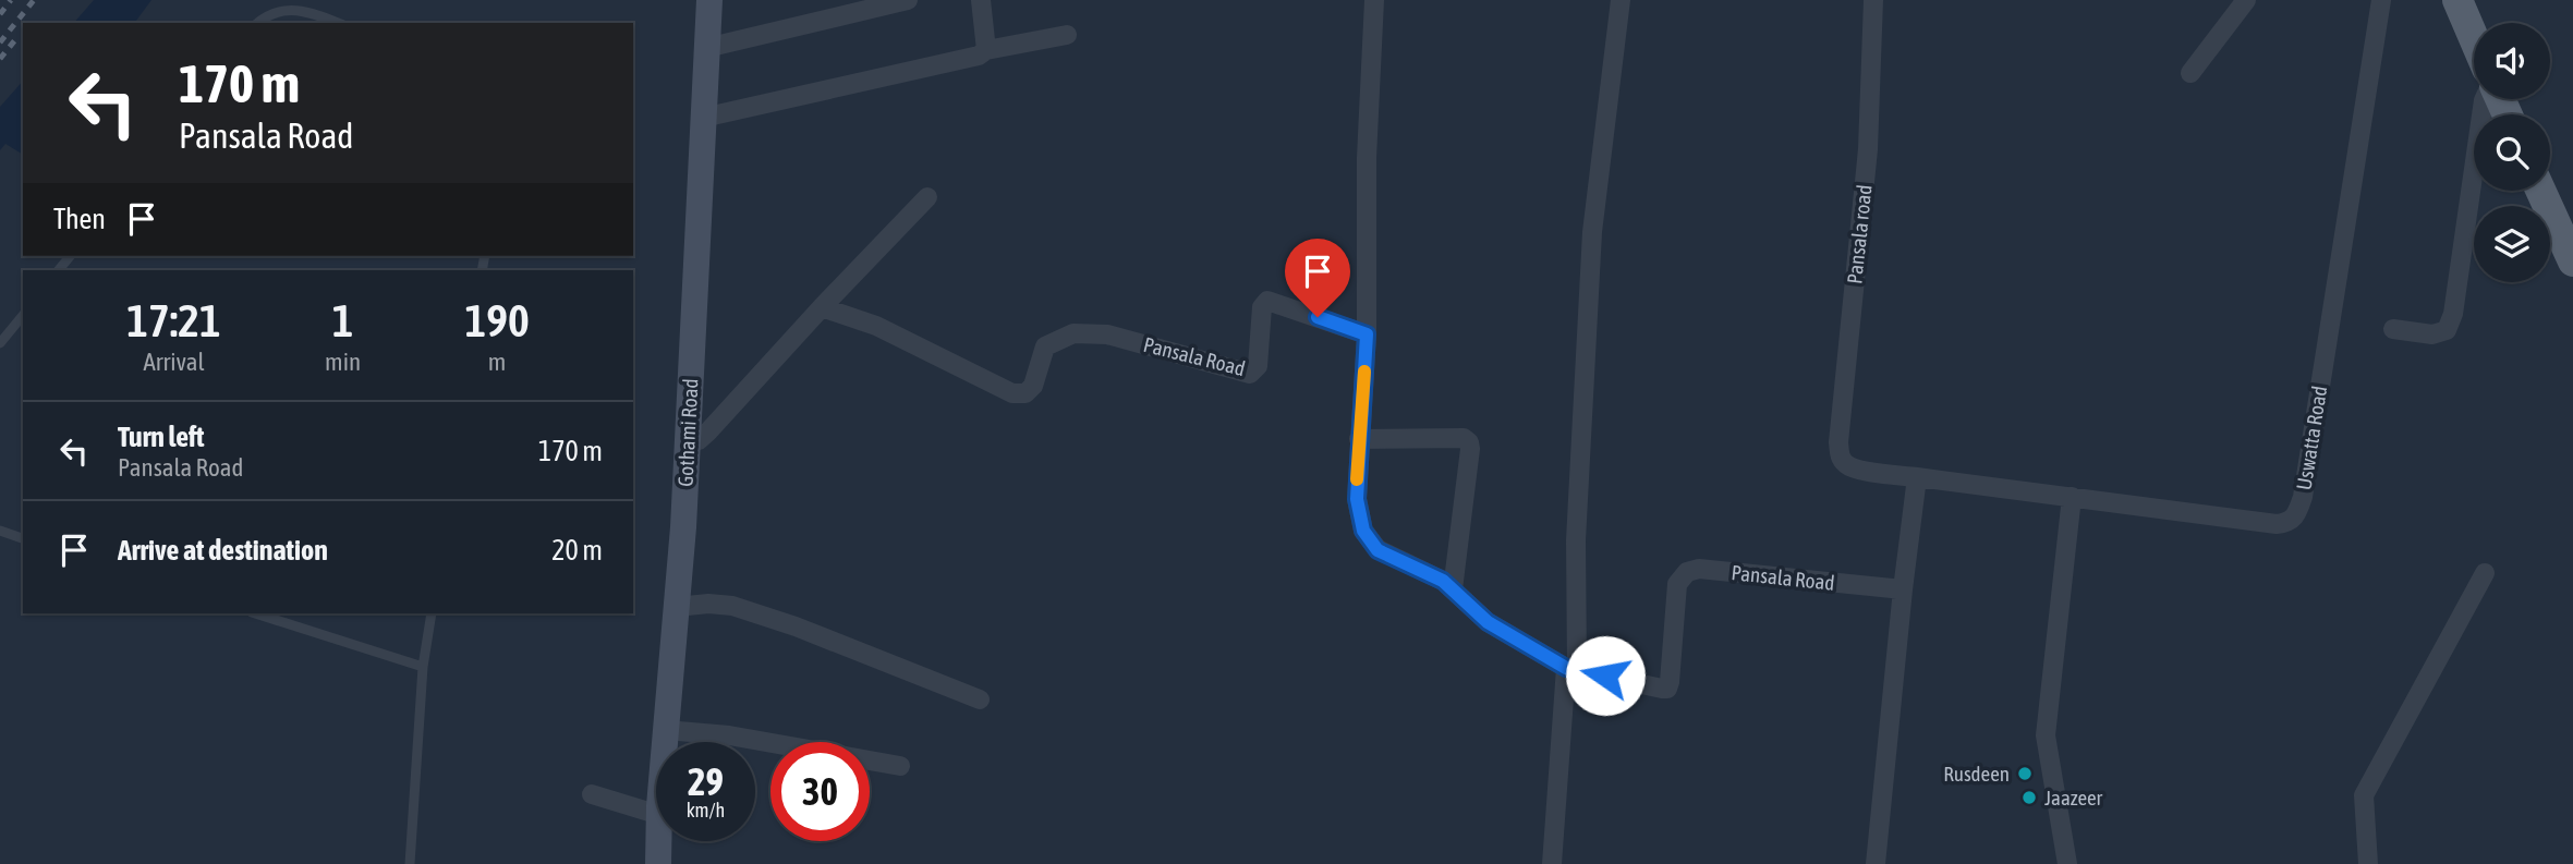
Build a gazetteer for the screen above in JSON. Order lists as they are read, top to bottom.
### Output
{
  "streets": {
    "street": [
      "Pansala road",
      "Pansala Road",
      "Gothami Road",
      "Uswatta Road"
    ]
  },
  "crossings": [
    ["Pansala road", "Uswatta Road"]
  ],
  "places": ["Rusdeen", "Jaazeer"],
  "page": {
    "turn": ["170 m", "Pansala Road"],
    "then": "Then",
    "eta": [
      "17:21",
      "Arrival",
      "1",
      "min",
      "190",
      "m"
    ],
    "list": [
      {
        "name": "Turn left",
        "note": "Pansala Road",
        "value": "170 m"
      },
      {
        "name": "Arrive at destination",
        "value": "20 m"
      }
    ],
    "speed": "29 km/h",
    "limit": "30"
  }
}
